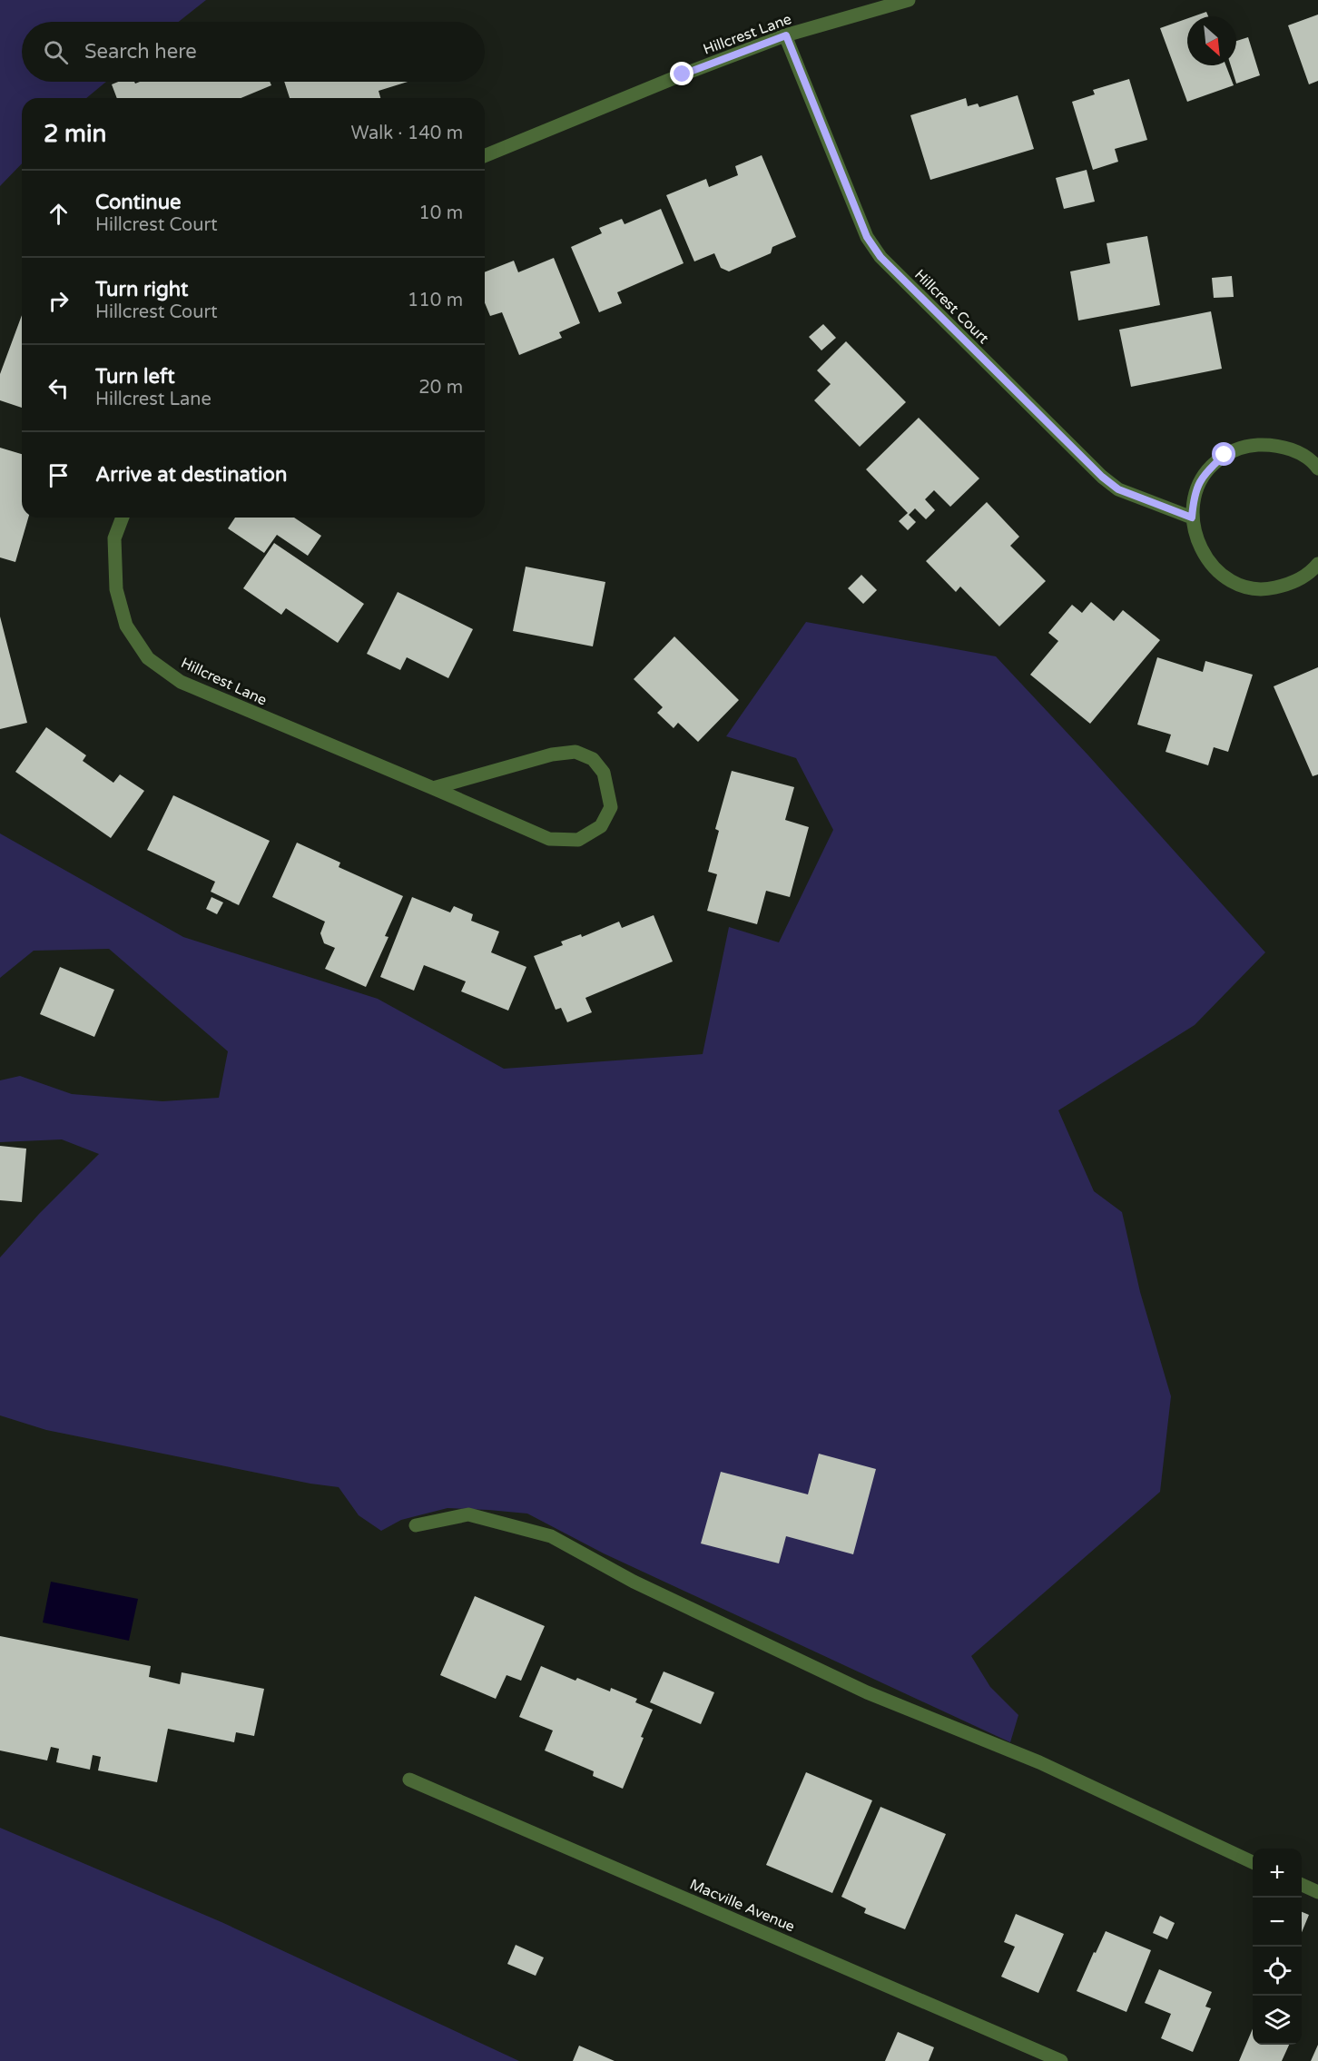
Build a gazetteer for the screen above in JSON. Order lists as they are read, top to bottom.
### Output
{
  "streets": {
    "street": ["Hillcrest Lane", "Hillcrest Court", "Macville Avenue"]
  },
  "crossings": [
    ["Hillcrest Lane", "Hillcrest Court"]
  ],
  "north": "bottom right",
  "page": {
    "search": "Search here",
    "heading": ["2 min", "Walk · 140 m"],
    "list": [
      ["Continue", "Hillcrest Court", "10 m"],
      ["Turn right", "Hillcrest Court", "110 m"],
      ["Turn left", "Hillcrest Lane", "20 m"],
      "Arrive at destination"
    ],
    "map_buttons": ["+", "−"]
  }
}
